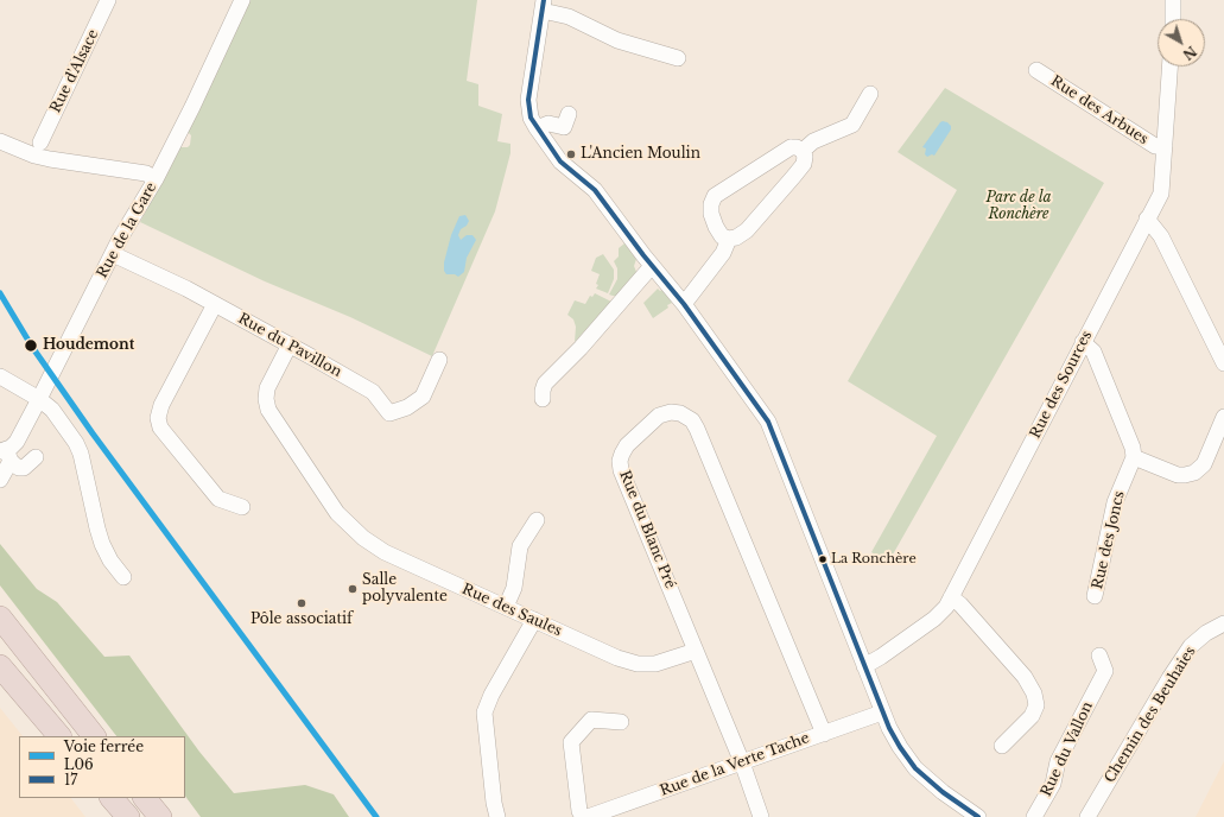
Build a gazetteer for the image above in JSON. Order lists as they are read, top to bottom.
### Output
{
  "streets": {
    "street": [
      "Rue d'Alsace",
      "Rue des Arbues",
      "Rue de la Gare",
      "Rue du Pavillon",
      "Rue des Sources",
      "Rue du Blanc Pré",
      "Rue des Joncs",
      "Rue des Saules",
      "Chemin des Beuhaies",
      "Rue du Vallon",
      "Rue de la Verte Tache"
    ]
  },
  "crossings": [
    ["Rue des Arbues", "Rue des Sources"],
    ["Rue de la Gare", "Rue du Pavillon"],
    ["Rue du Pavillon", "Rue des Saules"],
    ["Rue du Blanc Pré", "Rue des Saules"],
    ["Rue du Blanc Pré", "Rue de la Verte Tache"]
  ],
  "parks": ["Parc de la Ronchère"],
  "places": [
    "L'Ancien Moulin",
    "Houdemont",
    "La Ronchère",
    "Salle polyvalente",
    "Pôle associatif"
  ],
  "lines": ["transit line 17", "rail line L06"],
  "legend": ["Voie ferrée L06", "17"],
  "north": "bottom right"
}
